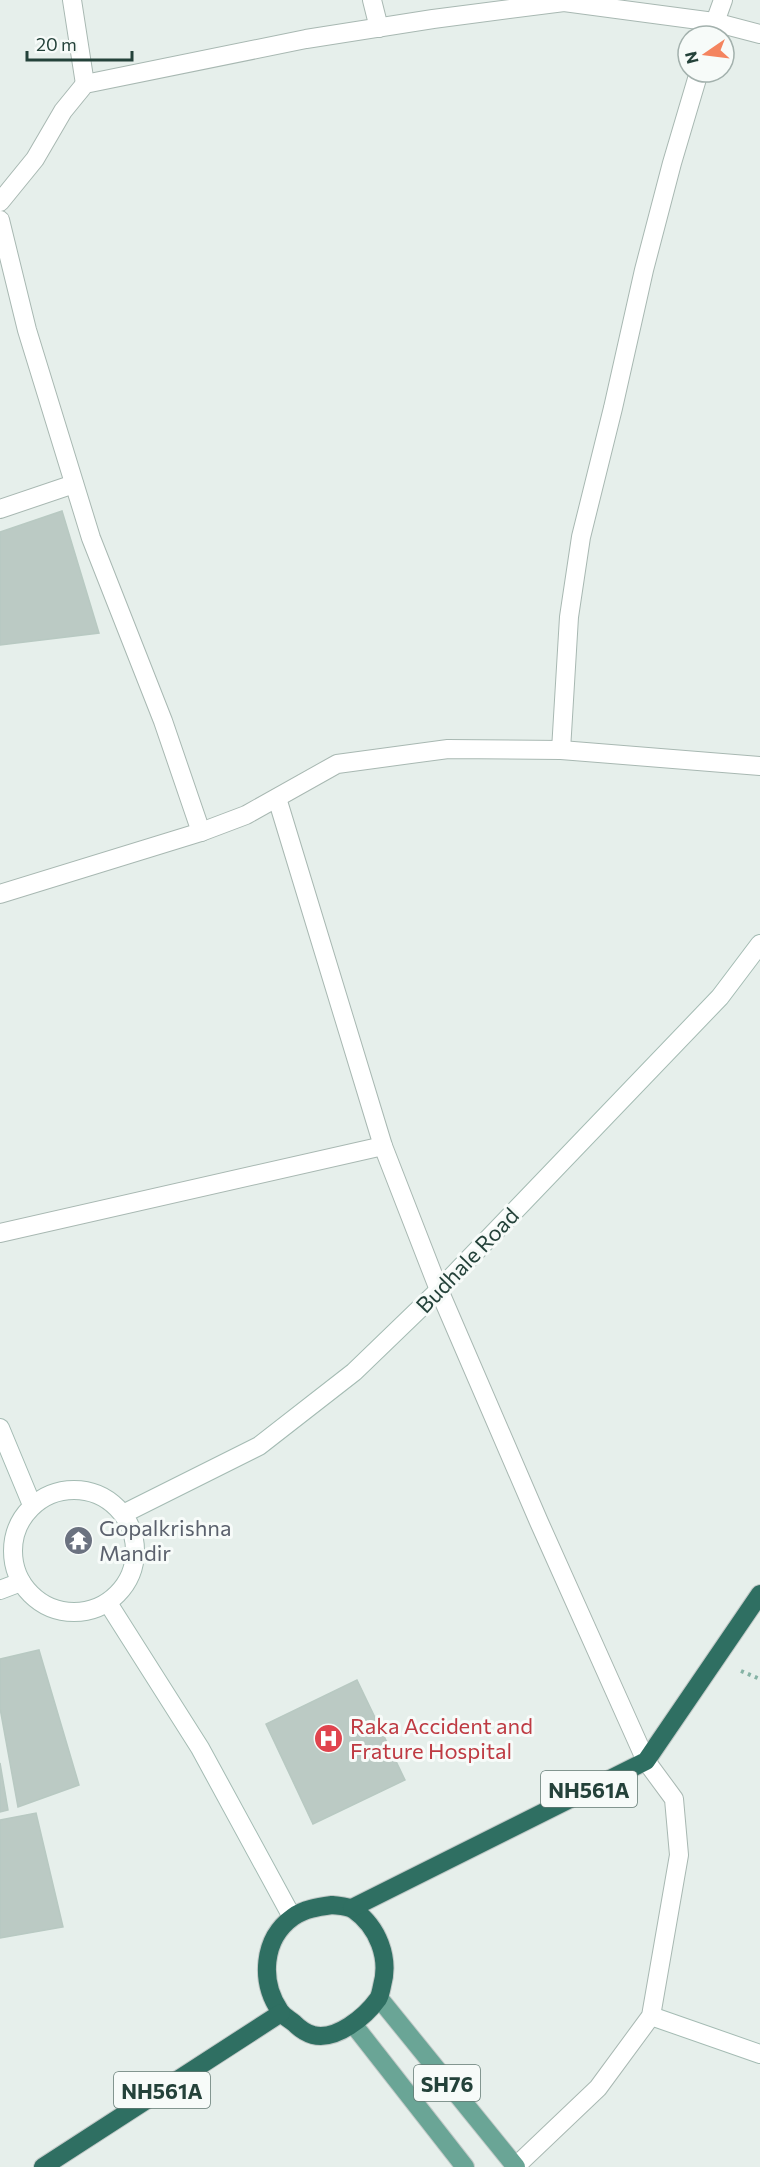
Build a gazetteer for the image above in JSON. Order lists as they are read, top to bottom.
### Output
{
  "streets": {
    "highway": ["NH561A"],
    "main road": ["SH76"],
    "street": ["Budhale Road"]
  },
  "crossings": [
    ["NH561A", "SH76"]
  ],
  "places": {
    "temple": ["Gopalkrishna Mandir"],
    "hospital": ["Raka Accident and Frature Hospital"]
  },
  "scale_bar": "20 m",
  "north": "left"
}
